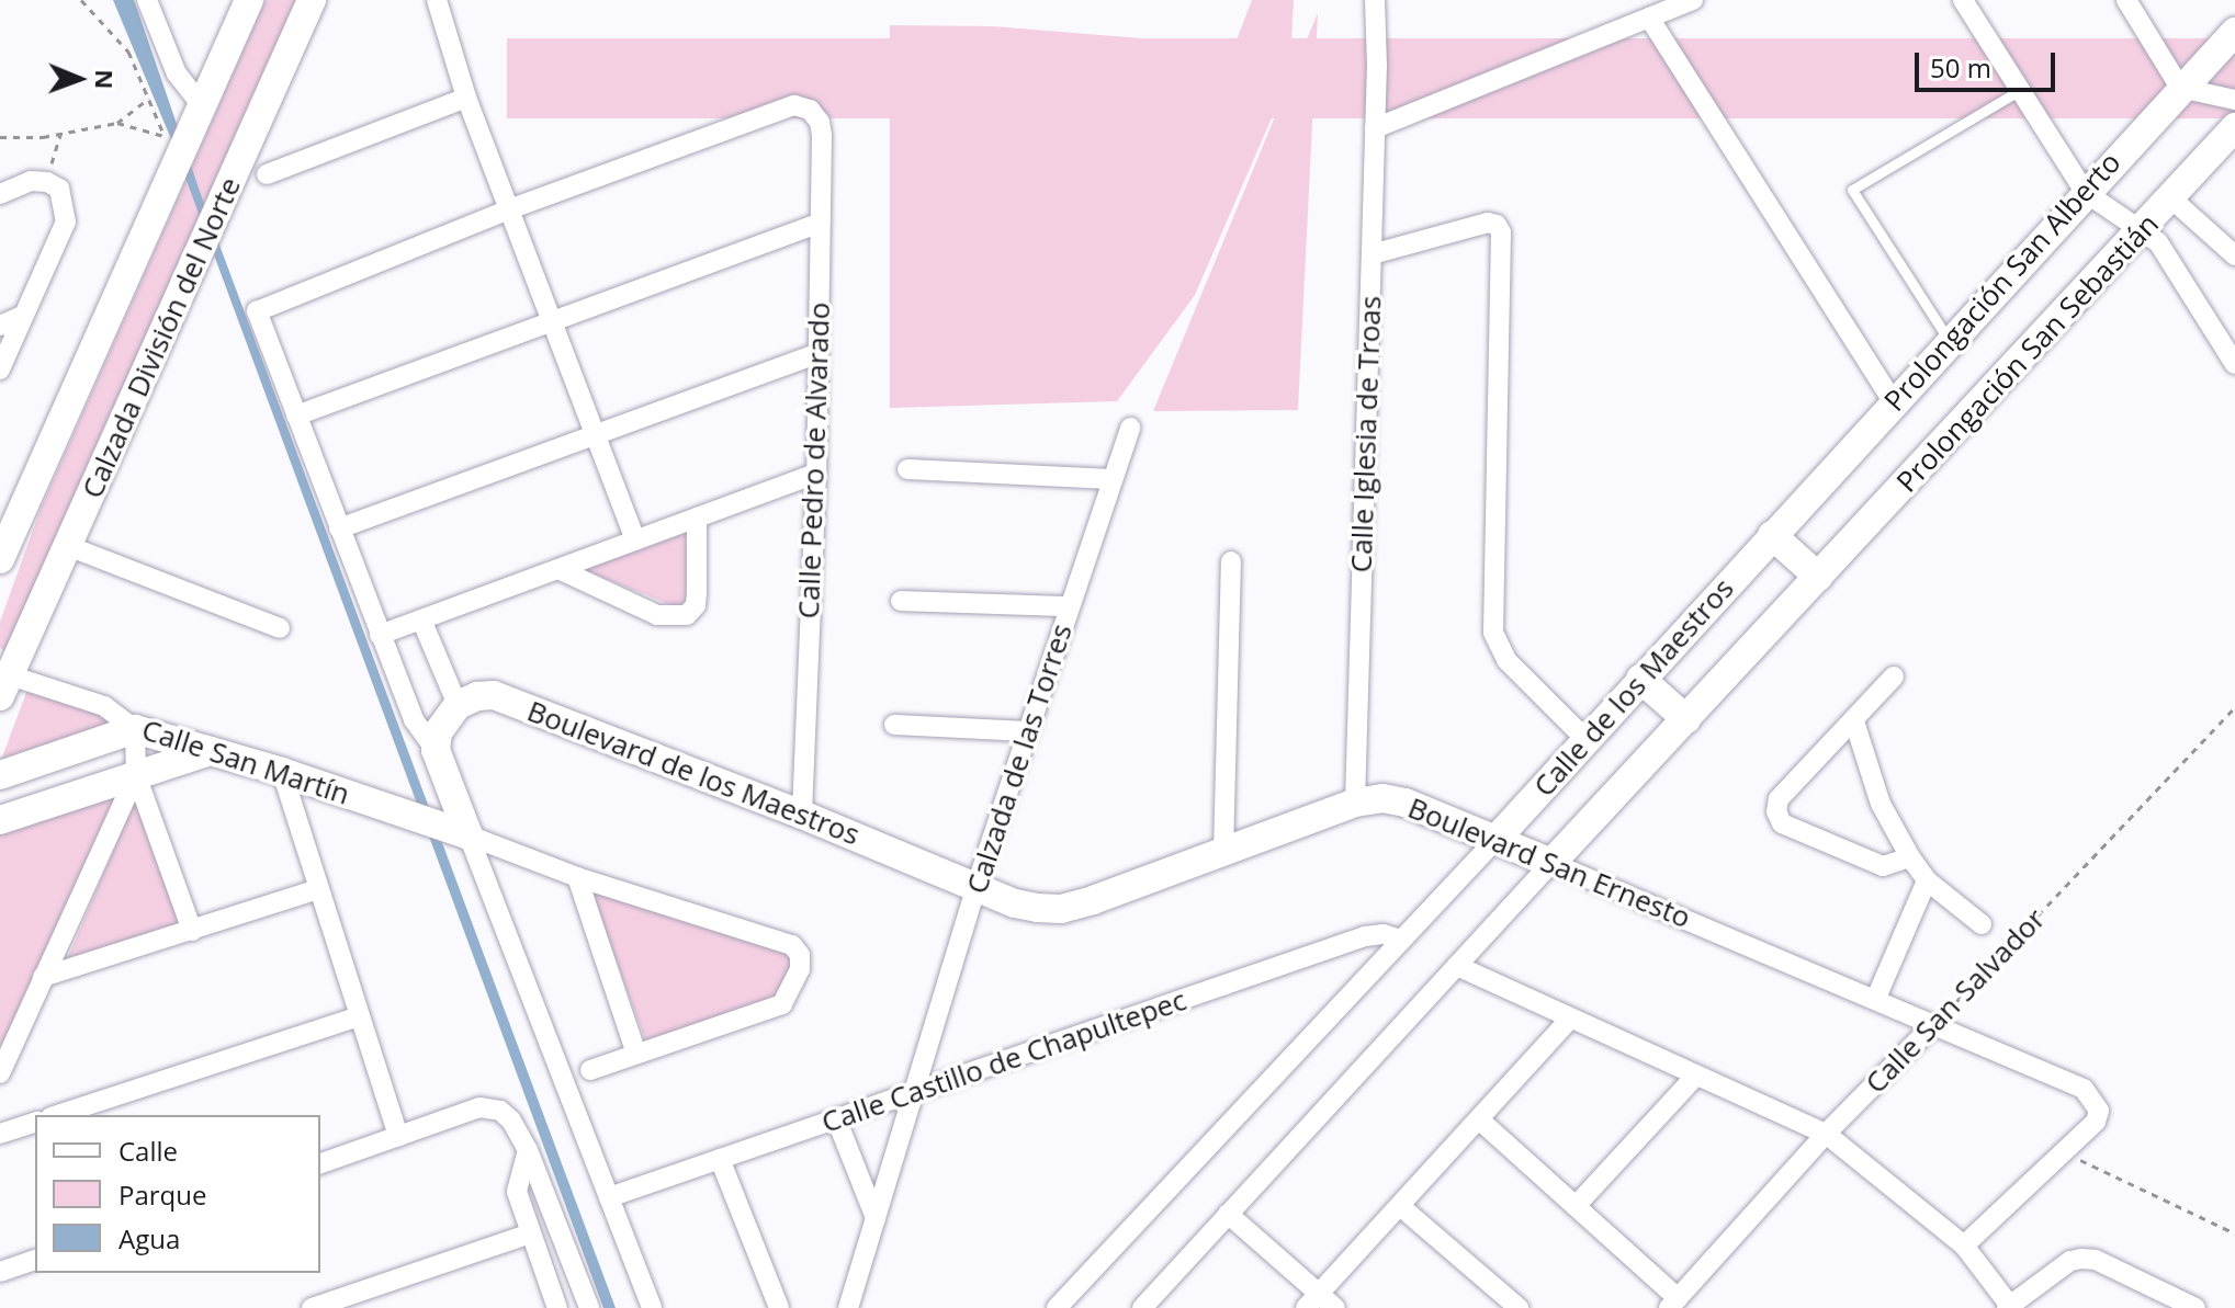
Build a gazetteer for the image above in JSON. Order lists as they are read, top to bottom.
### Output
{
  "streets": {
    "main road": [
      "Prolongación San Alberto",
      "Calzada División del Norte",
      "Prolongación San Sebastián",
      "Calle de los Maestros",
      "Calle San Martín",
      "Boulevard de los Maestros",
      "Boulevard San Ernesto"
    ],
    "street": [
      "Calle Iglesia de Troas",
      "Calle Pedro de Alvarado",
      "Calzada de las Torres",
      "Calle San Salvador",
      "Calle Castillo de Chapultepec"
    ]
  },
  "crossings": [
    ["Prolongación San Alberto", "Calle de los Maestros"],
    ["Calzada División del Norte", "Calle San Martín"],
    ["Prolongación San Sebastián", "Calle de los Maestros"],
    ["Calle Iglesia de Troas", "Boulevard San Ernesto"],
    ["Calle Pedro de Alvarado", "Boulevard de los Maestros"],
    ["Calle de los Maestros", "Boulevard San Ernesto"],
    ["Calzada de las Torres", "Boulevard de los Maestros"],
    ["Calzada de las Torres", "Boulevard San Ernesto"],
    ["Calzada de las Torres", "Calle Castillo de Chapultepec"],
    ["Boulevard de los Maestros", "Boulevard San Ernesto"],
    ["Boulevard San Ernesto", "Calle San Salvador"]
  ],
  "legend": ["Calle", "Parque", "Agua"],
  "scale_bar": "50 m",
  "north": "right"
}
